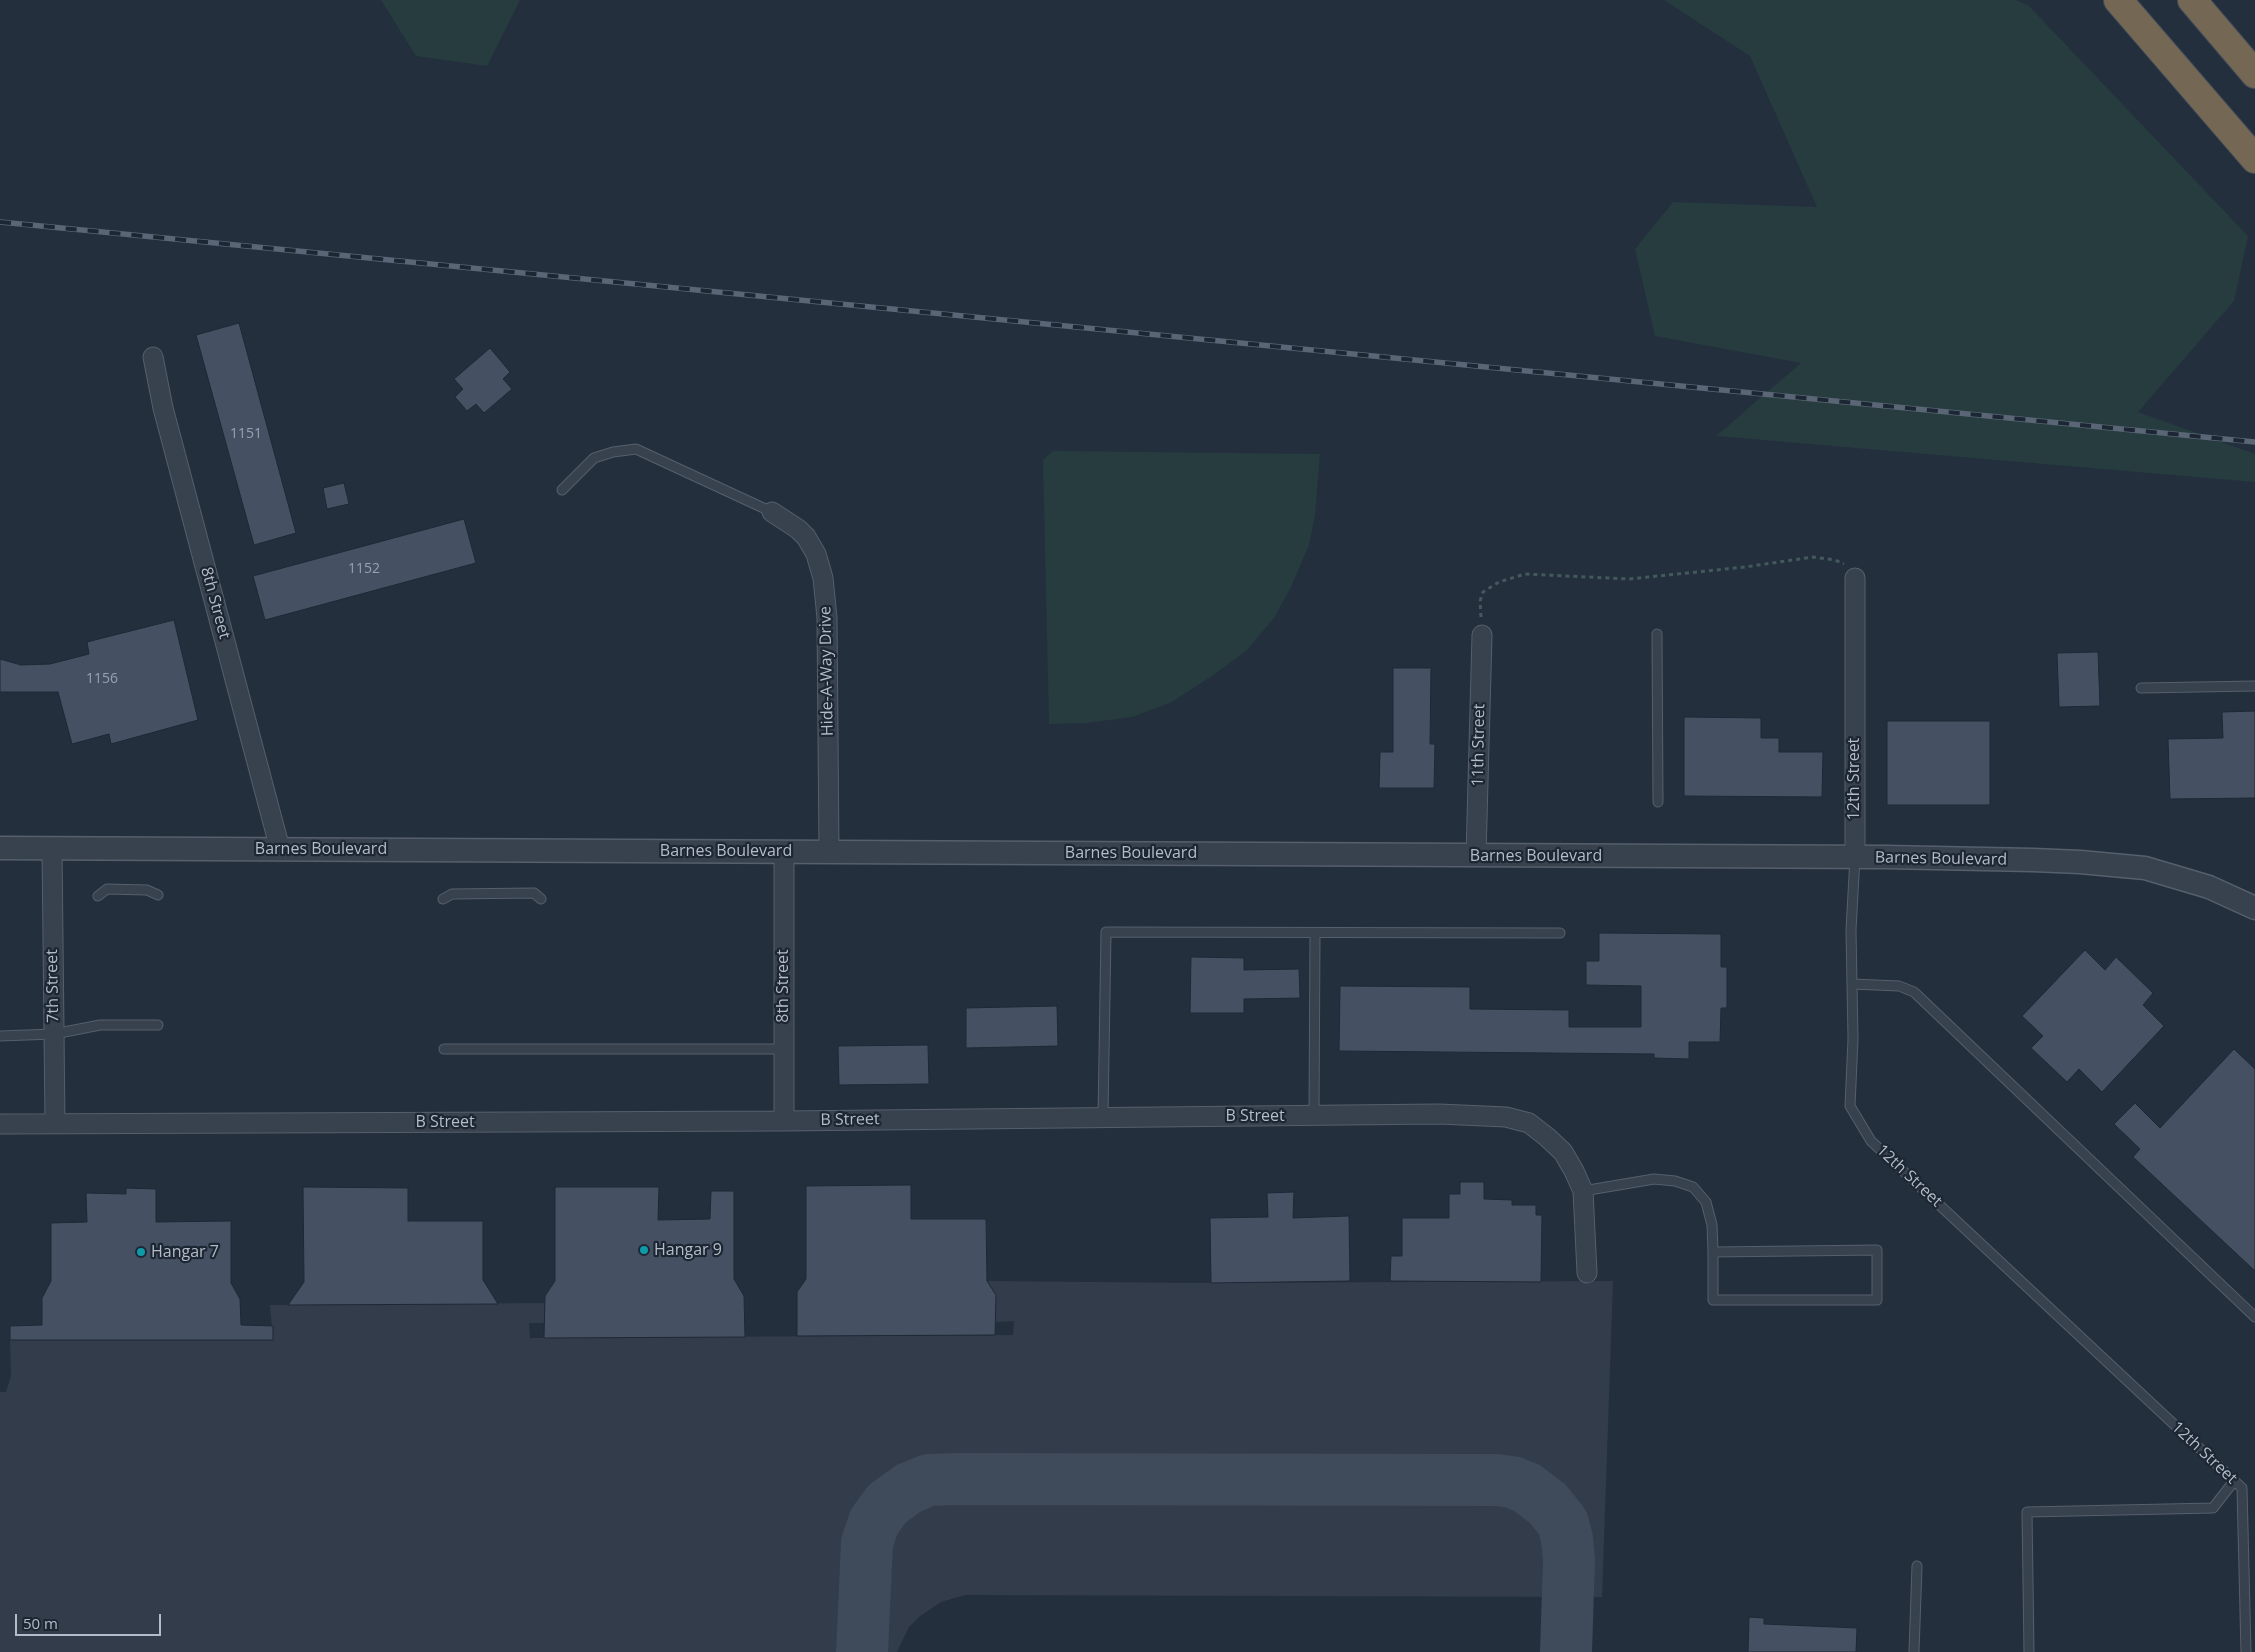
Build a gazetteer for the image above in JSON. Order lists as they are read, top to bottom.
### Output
{
  "streets": {
    "street": [
      "8th Street",
      "Hide-A-Way Drive",
      "11th Street",
      "12th Street",
      "Barnes Boulevard",
      "7th Street",
      "B Street"
    ]
  },
  "crossings": [
    ["8th Street", "Barnes Boulevard"],
    ["8th Street", "B Street"],
    ["Hide-A-Way Drive", "Barnes Boulevard"],
    ["11th Street", "Barnes Boulevard"],
    ["12th Street", "Barnes Boulevard"],
    ["Barnes Boulevard", "7th Street"],
    ["7th Street", "B Street"]
  ],
  "places": ["Hangar 9", "Hangar 7"],
  "house_numbers": ["1151", "1152", "1156"],
  "scale_bar": "50 m"
}
